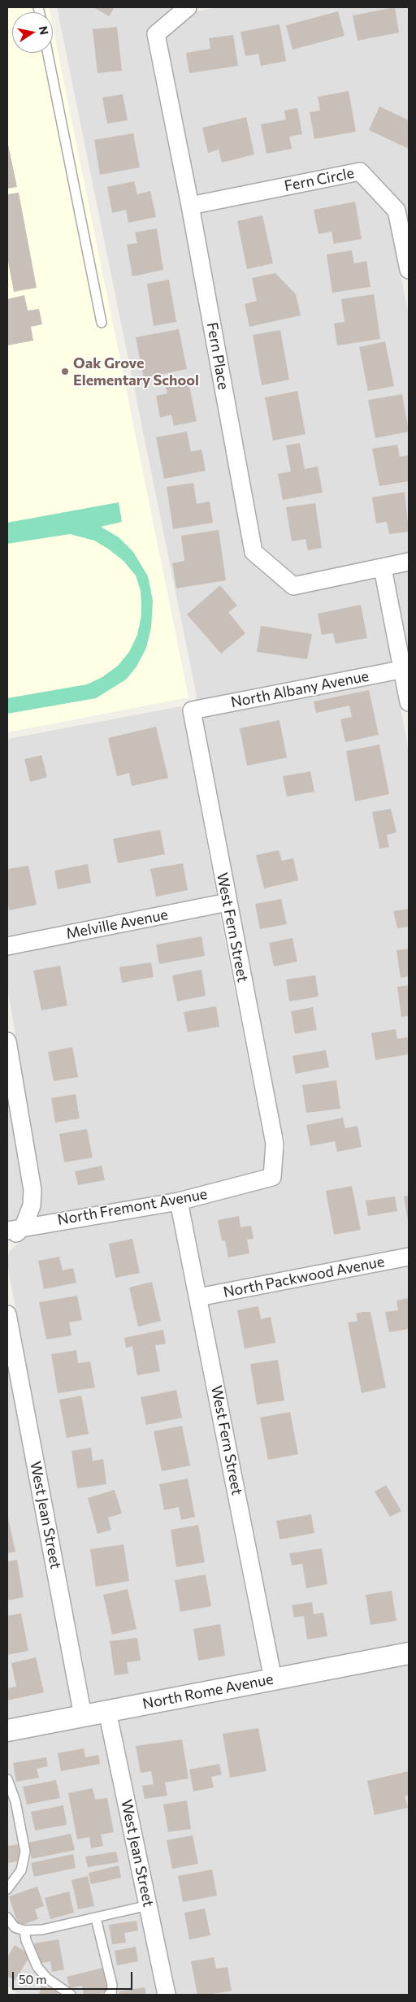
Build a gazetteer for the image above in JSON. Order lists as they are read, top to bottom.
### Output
{
  "streets": {
    "street": [
      "Fern Circle",
      "Fern Place",
      "North Albany Avenue",
      "Melville Avenue",
      "West Fern Street",
      "North Fremont Avenue",
      "North Packwood Avenue",
      "West Jean Street",
      "North Rome Avenue"
    ]
  },
  "crossings": [
    ["Fern Circle", "Fern Place"],
    ["North Albany Avenue", "West Fern Street"],
    ["Melville Avenue", "West Fern Street"],
    ["West Fern Street", "North Fremont Avenue"],
    ["West Fern Street", "North Packwood Avenue"],
    ["West Fern Street", "North Rome Avenue"],
    ["West Jean Street", "North Rome Avenue"]
  ],
  "places": ["Oak Grove Elementary School"],
  "scale_bar": "50 m",
  "north": "right"
}
